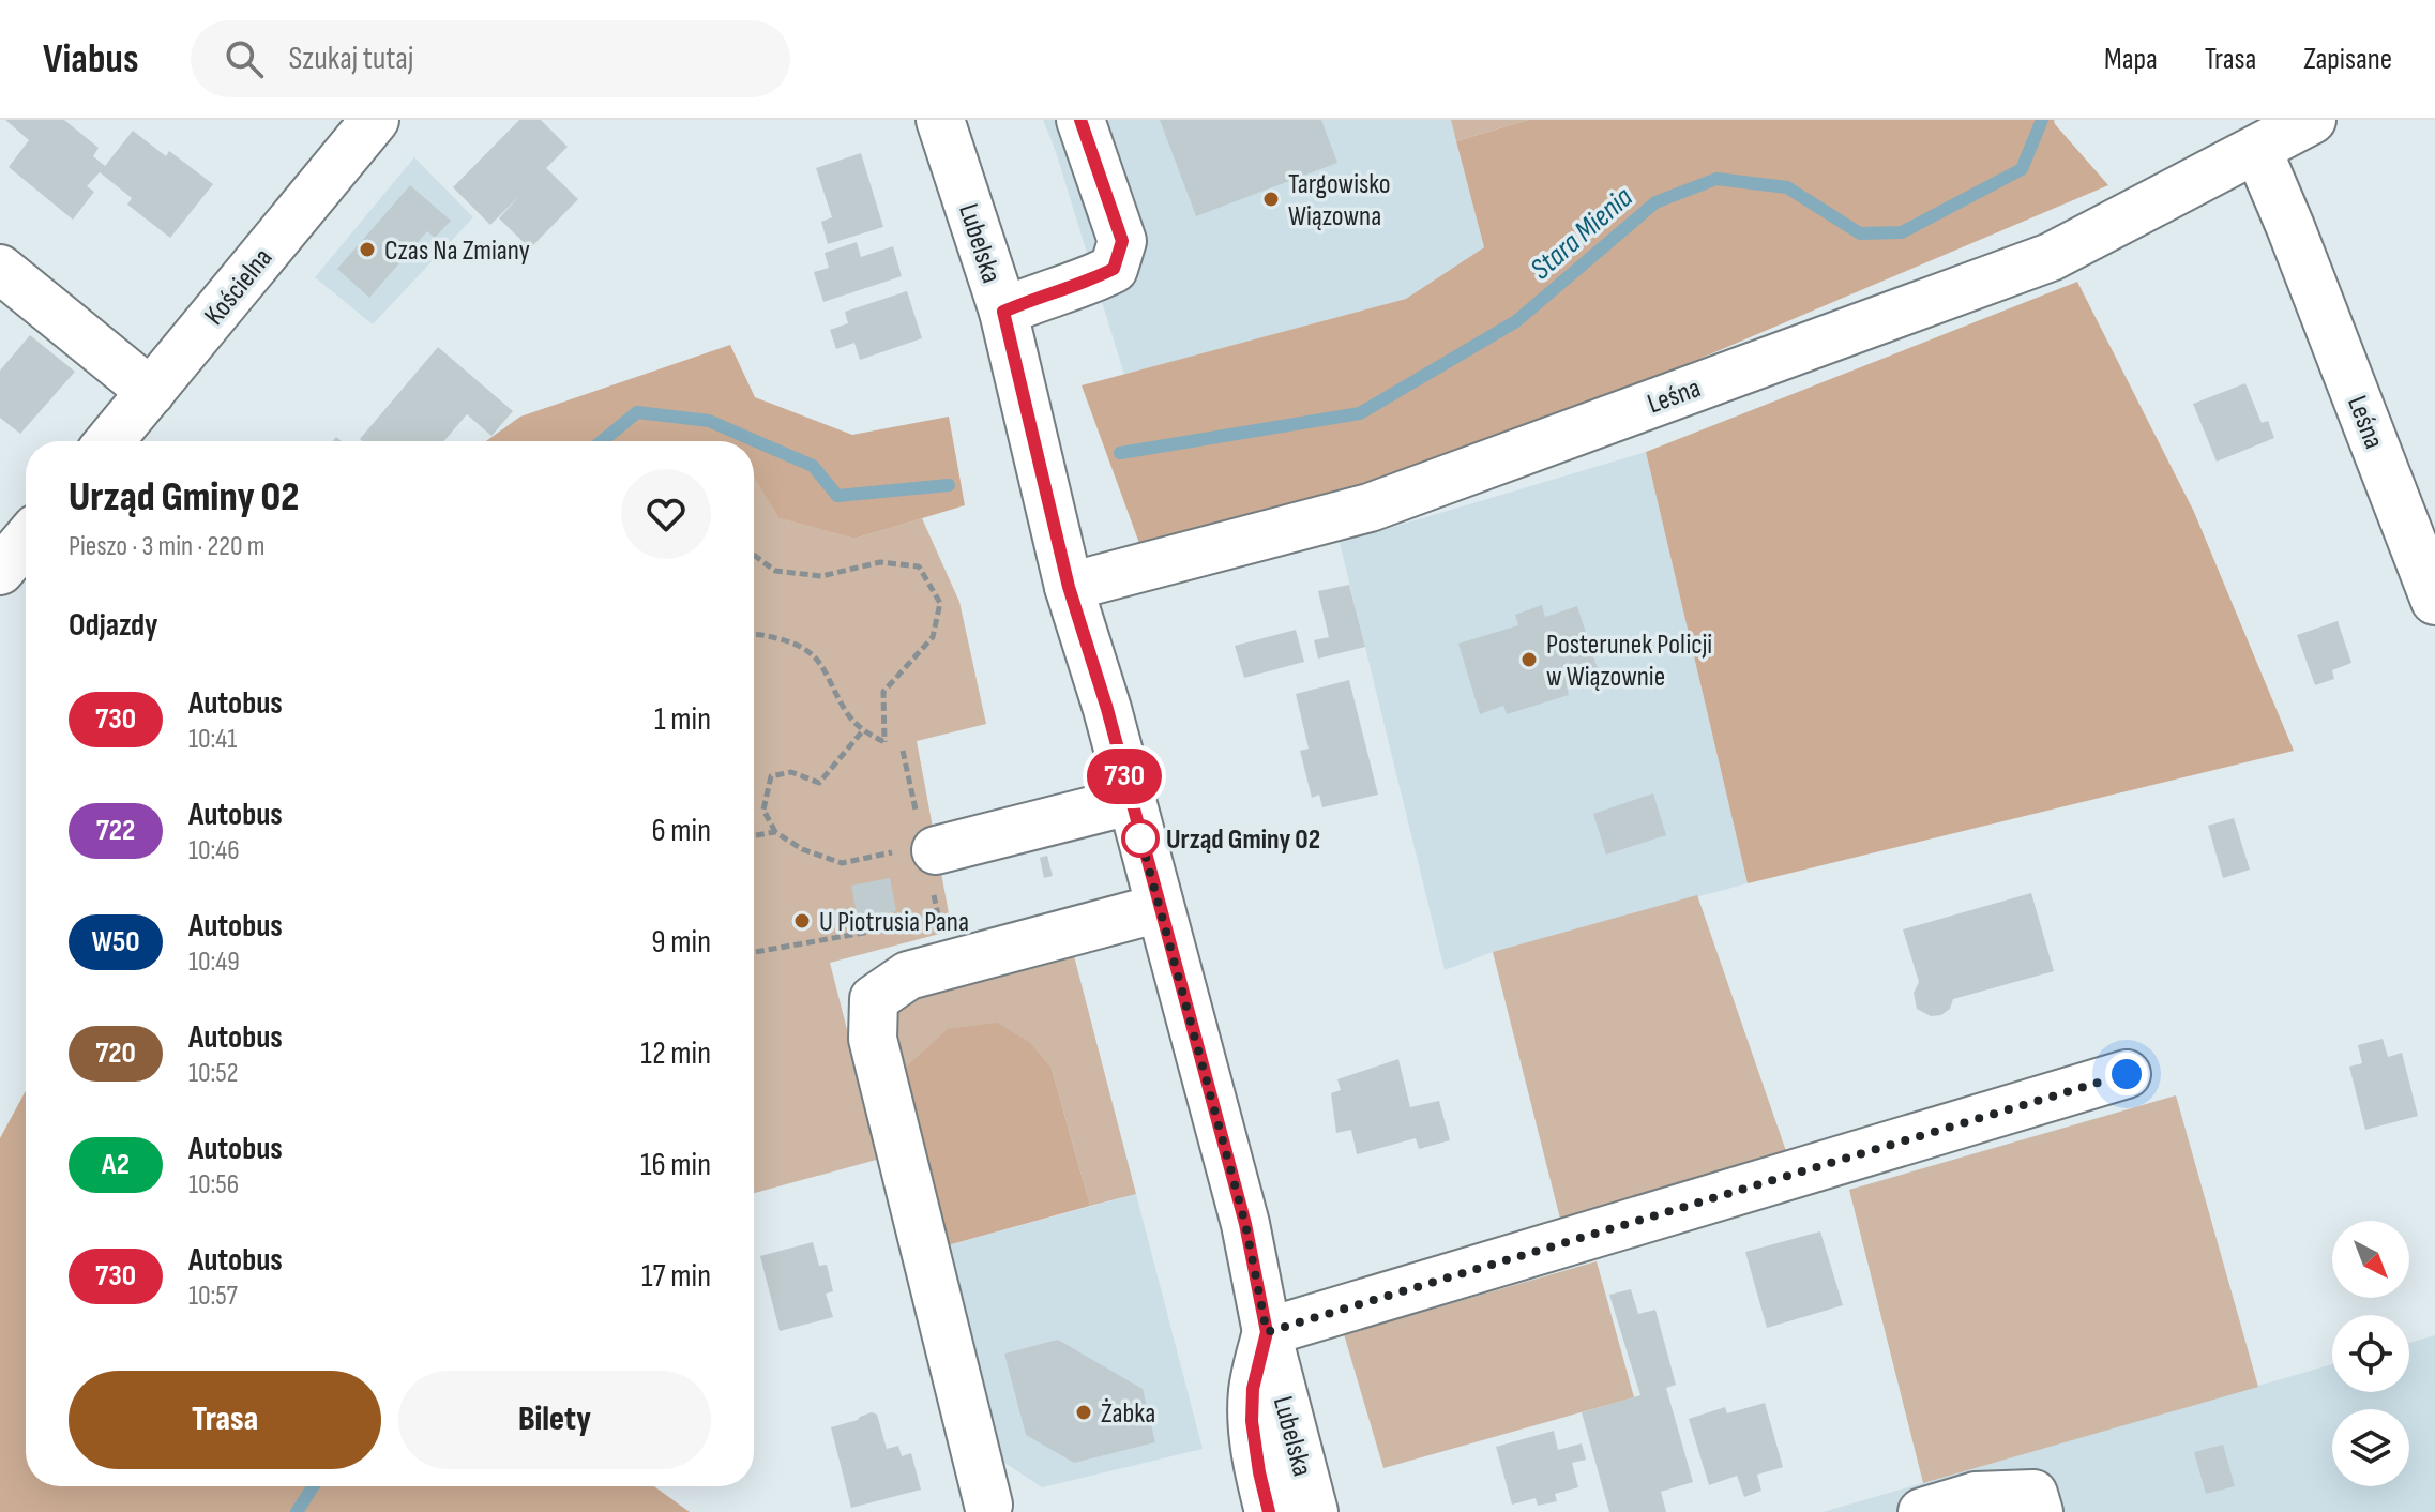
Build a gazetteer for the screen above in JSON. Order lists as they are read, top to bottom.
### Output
{
  "streets": {
    "street": ["Lubelska", "Kościelna", "Leśna"]
  },
  "crossings": [
    ["Lubelska", "Leśna"]
  ],
  "water": ["Stara Mienia"],
  "places": [
    "Targowisko Wiązowna",
    "Czas Na Zmiany",
    "Posterunek Policji w Wiązownie",
    "Urząd Gminy 02",
    "U Piotrusia Pana",
    "Żabka"
  ],
  "lines": ["bus line 730"],
  "north": "bottom right",
  "page": {
    "header": "Viabus",
    "search": "Szukaj tutaj",
    "nav": ["Mapa", "Trasa", "Zapisane"],
    "on_map": "730",
    "heading": [
      ["Urząd Gminy 02", "Pieszo · 3 min · 220 m"],
      "Odjazdy"
    ],
    "list": [
      {
        "mark": "730",
        "name": "Autobus",
        "note": "10:41",
        "value": "1 min"
      },
      {
        "mark": "722",
        "name": "Autobus",
        "note": "10:46",
        "value": "6 min"
      },
      {
        "mark": "W50",
        "name": "Autobus",
        "note": "10:49",
        "value": "9 min"
      },
      {
        "mark": "720",
        "name": "Autobus",
        "note": "10:52",
        "value": "12 min"
      },
      {
        "mark": "A2",
        "name": "Autobus",
        "note": "10:56",
        "value": "16 min"
      },
      {
        "mark": "730",
        "name": "Autobus",
        "note": "10:57",
        "value": "17 min"
      }
    ],
    "buttons": ["Trasa", "Bilety"]
  }
}
